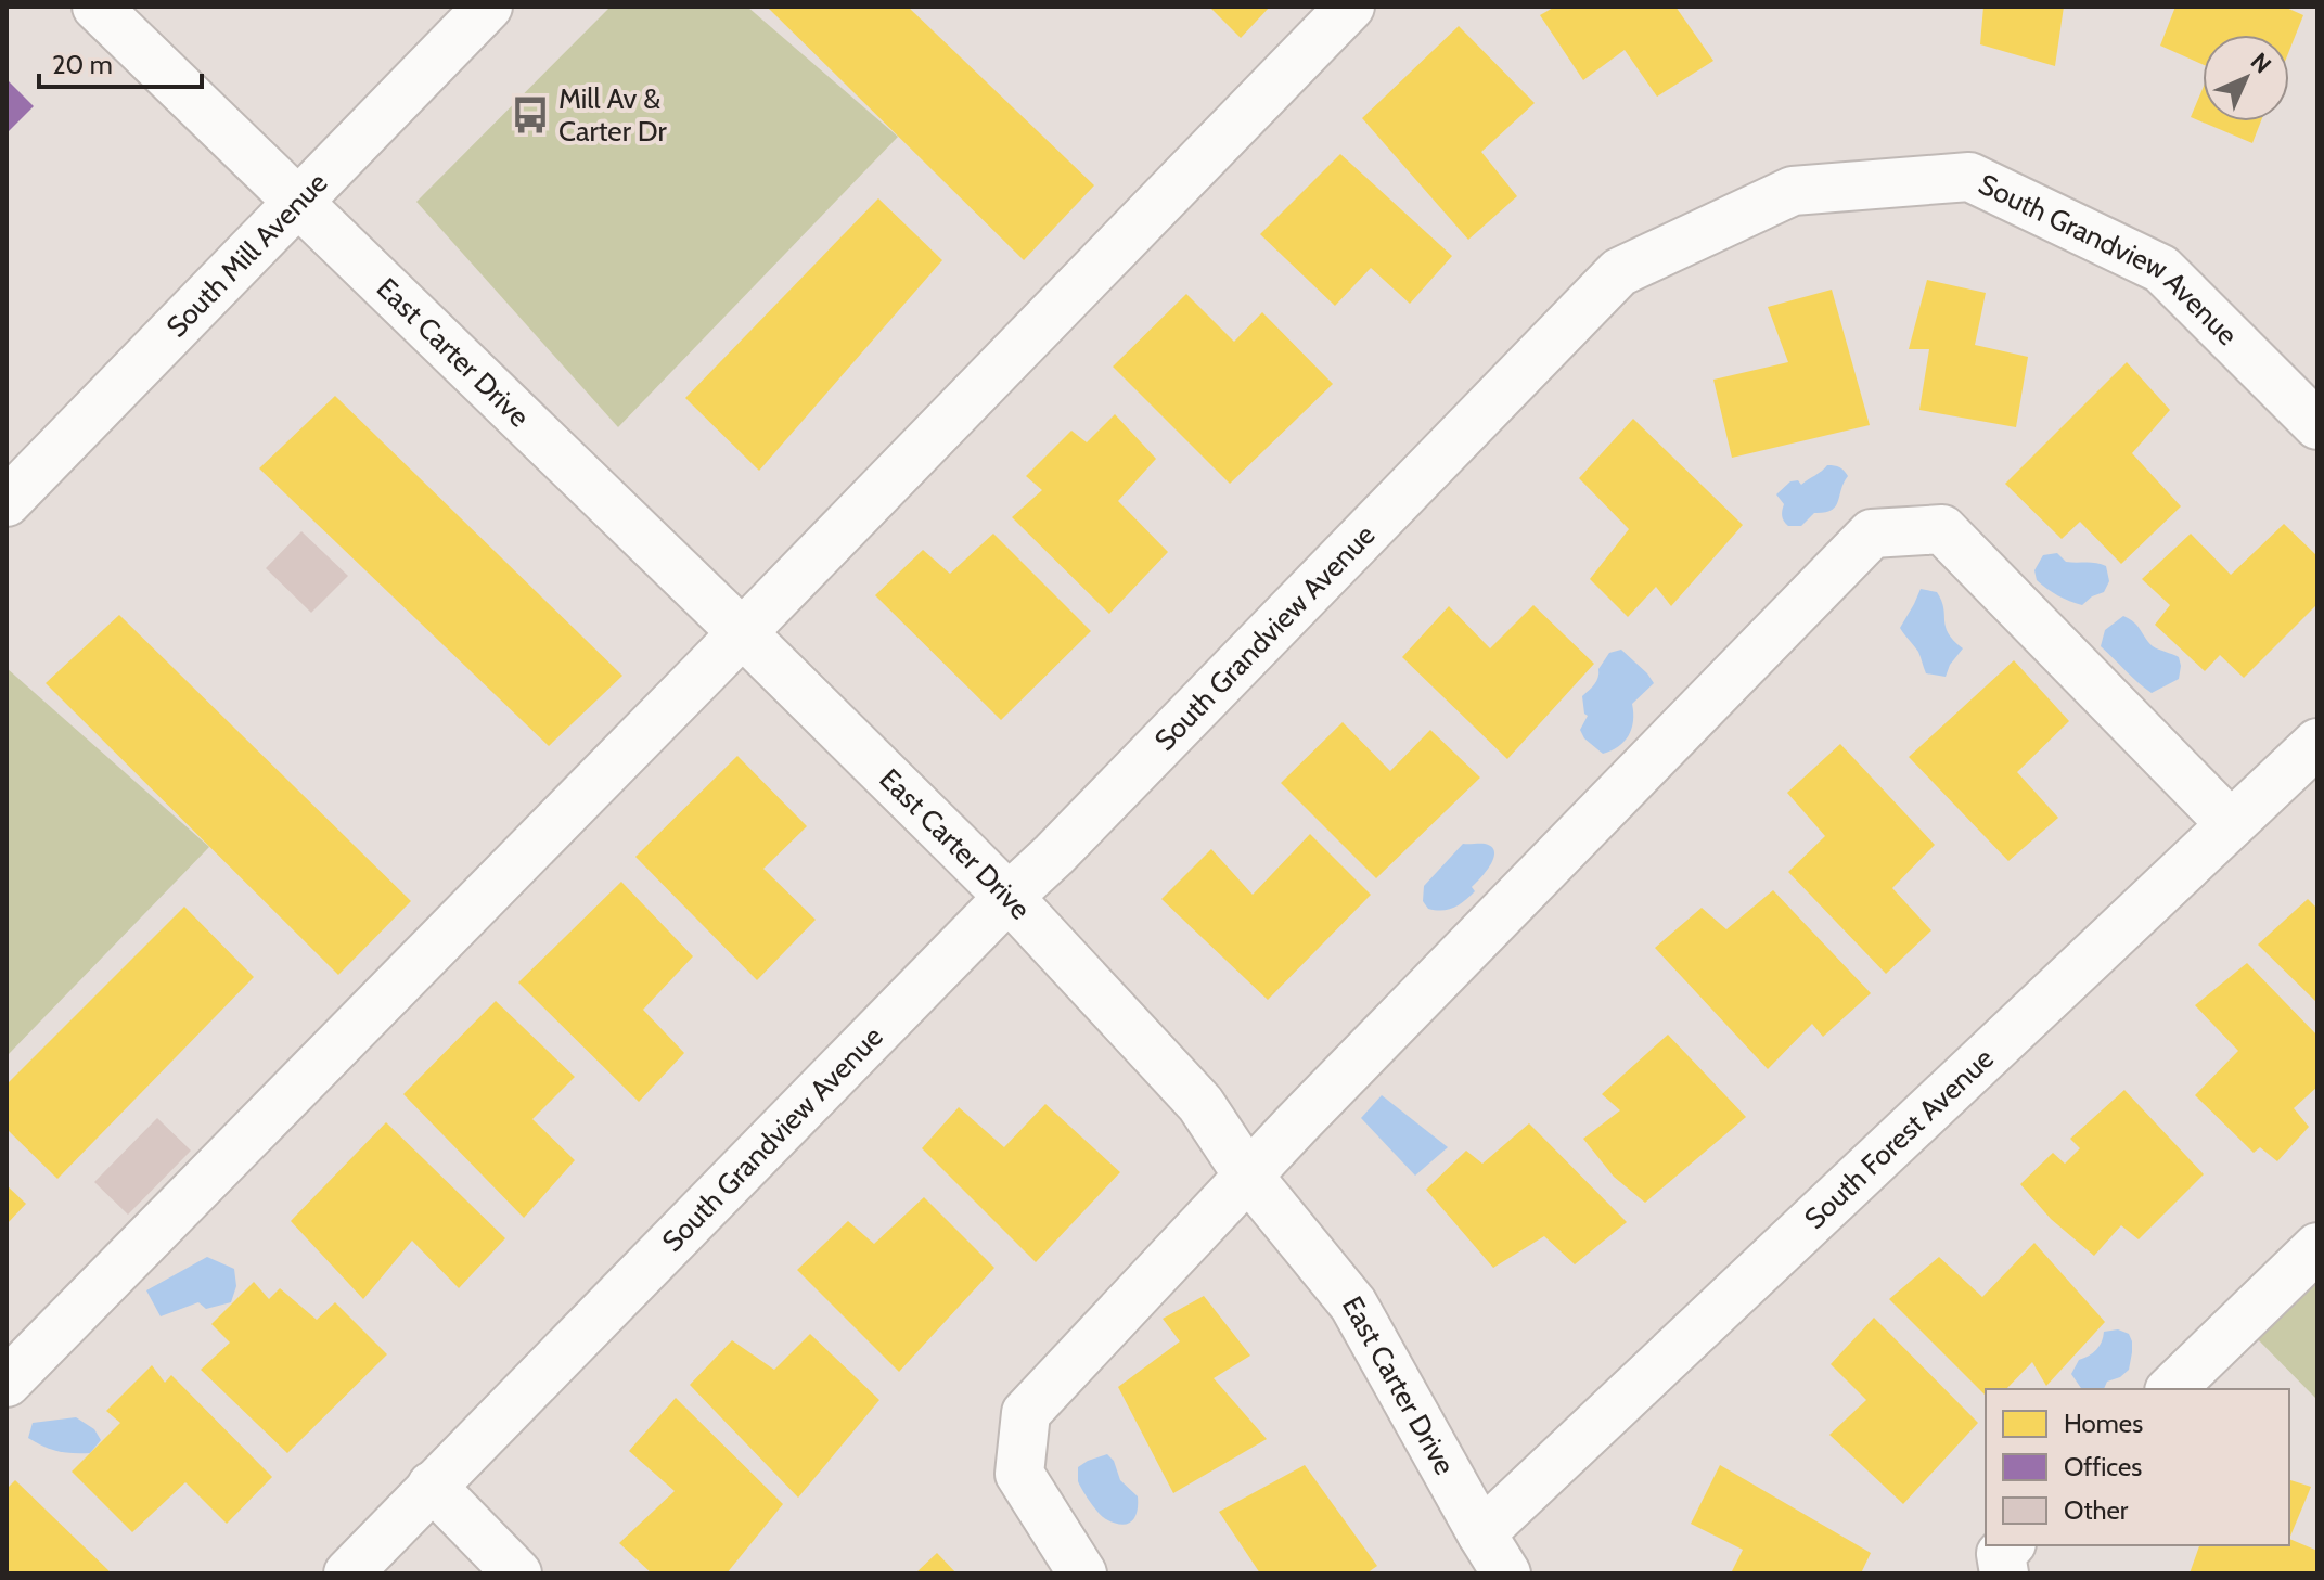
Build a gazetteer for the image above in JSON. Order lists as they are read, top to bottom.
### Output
{
  "streets": {
    "street": [
      "South Mill Avenue",
      "South Grandview Avenue",
      "East Carter Drive",
      "South Forest Avenue"
    ]
  },
  "crossings": [
    ["South Mill Avenue", "East Carter Drive"],
    ["South Grandview Avenue", "East Carter Drive"],
    ["East Carter Drive", "South Forest Avenue"]
  ],
  "places": {
    "bus stop": ["Mill Av & Carter Dr"]
  },
  "legend": ["Homes", "Offices", "Other"],
  "scale_bar": "20 m",
  "north": "top right"
}
